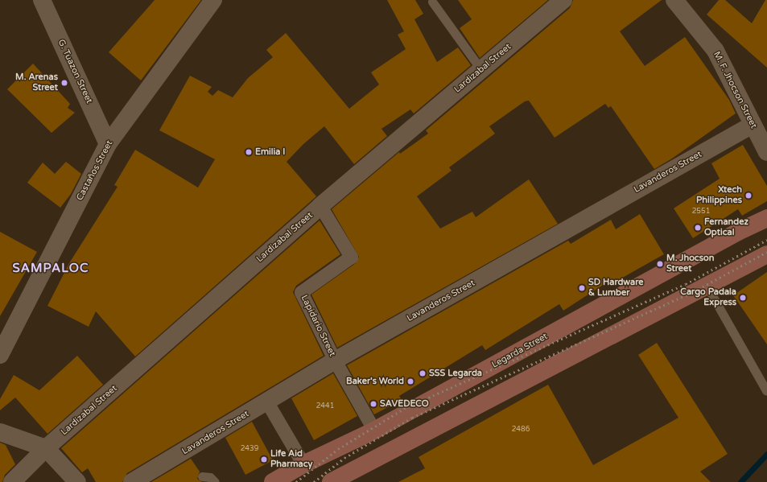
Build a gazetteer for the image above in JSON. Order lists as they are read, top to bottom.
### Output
{
  "streets": {
    "main road": ["Legarda Street"],
    "street": [
      "Lardizabal Street",
      "G. Tuazon Street",
      "M. F. Jhocson Street",
      "Castaños Street",
      "Lavanderos Street",
      "Lapidario Street"
    ]
  },
  "crossings": [
    ["Lardizabal Street", "Lapidario Street"],
    ["G. Tuazon Street", "Castaños Street"],
    ["M. F. Jhocson Street", "Lavanderos Street"],
    ["Lavanderos Street", "Lapidario Street"],
    ["Lapidario Street", "Legarda Street"]
  ],
  "districts": ["SAMPALOC"],
  "places": [
    "M. Arenas Street",
    "Emilia I",
    "Xtech Philippines",
    "Fernandez Optical",
    "M. Jhocson Street",
    "SD Hardware & Lumber",
    "Cargo Padala Express",
    "SSS Legarda",
    "Baker's World",
    "SAVEDECO",
    "Life Aid Pharmacy"
  ],
  "house_numbers": [
    "2551",
    "2441",
    "2486",
    "2439"
  ]
}
